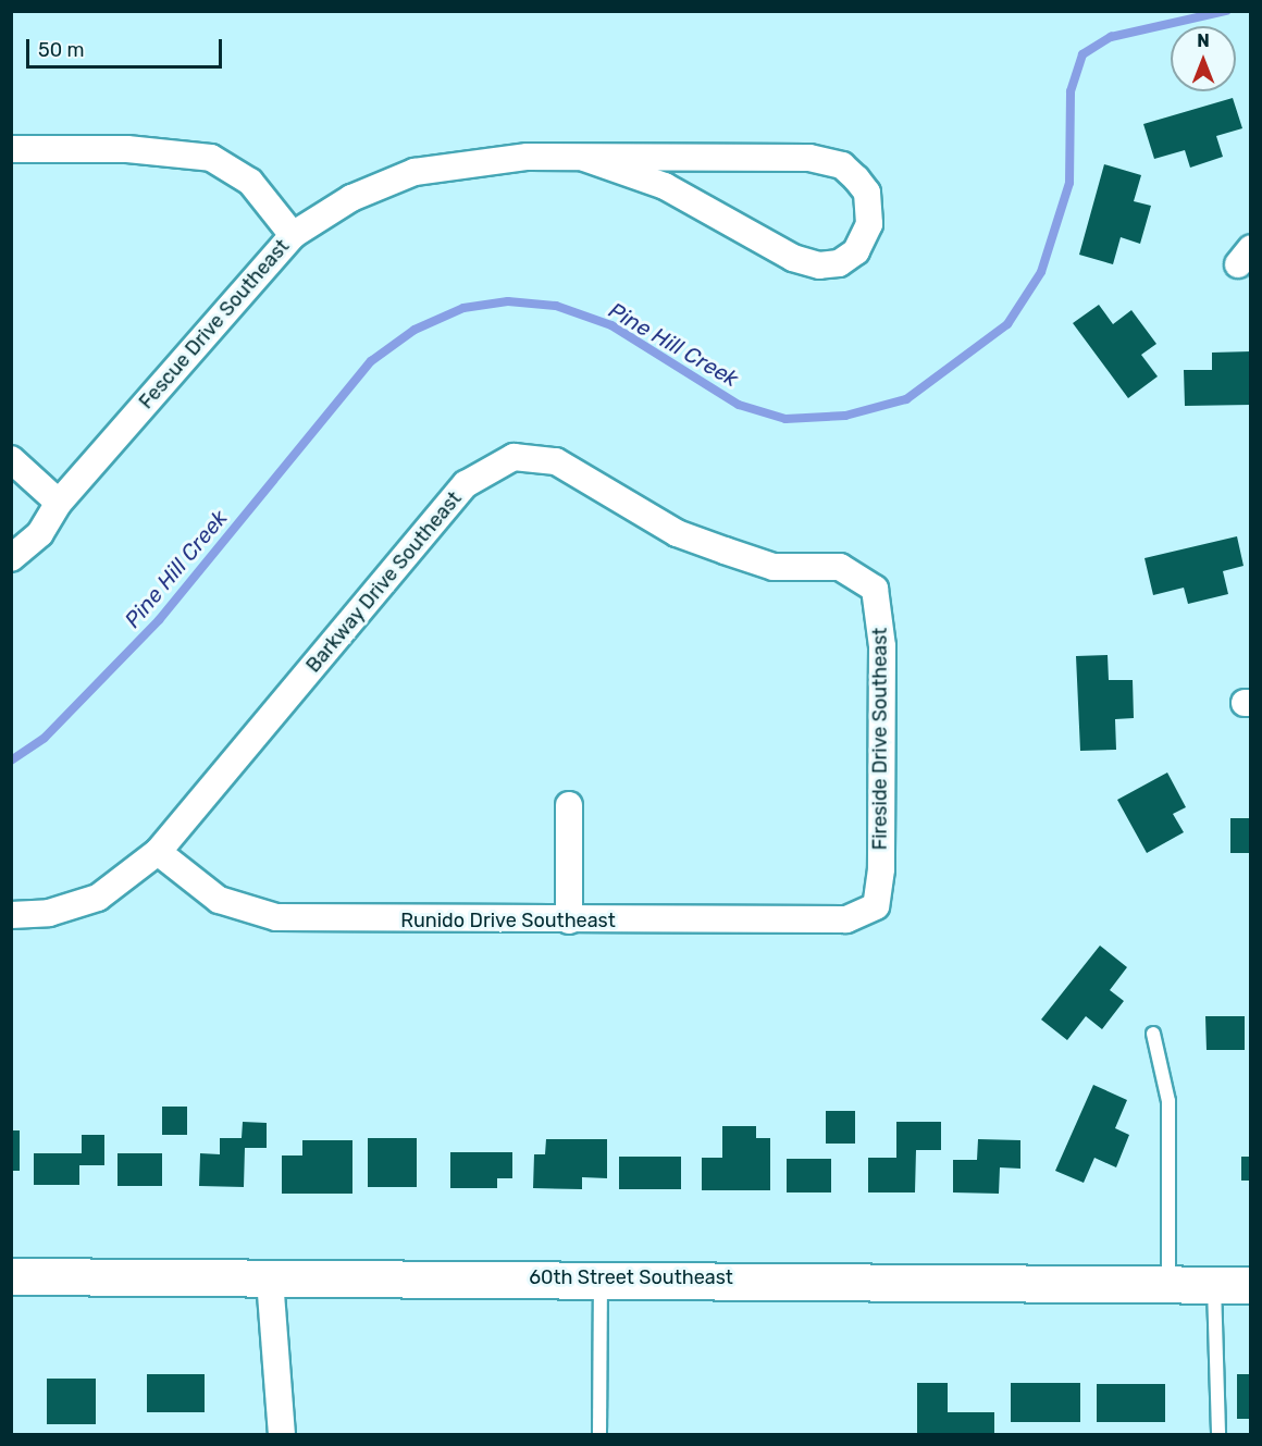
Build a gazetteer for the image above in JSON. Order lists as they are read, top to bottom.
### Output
{
  "streets": {
    "main road": ["60th Street Southeast"],
    "street": [
      "Fescue Drive Southeast",
      "Barkway Drive Southeast",
      "Fireside Drive Southeast",
      "Runido Drive Southeast"
    ]
  },
  "crossings": [
    ["Barkway Drive Southeast", "Fireside Drive Southeast"],
    ["Barkway Drive Southeast", "Runido Drive Southeast"],
    ["Fireside Drive Southeast", "Runido Drive Southeast"]
  ],
  "water": ["Pine Hill Creek"],
  "scale_bar": "50 m",
  "north": "top"
}
